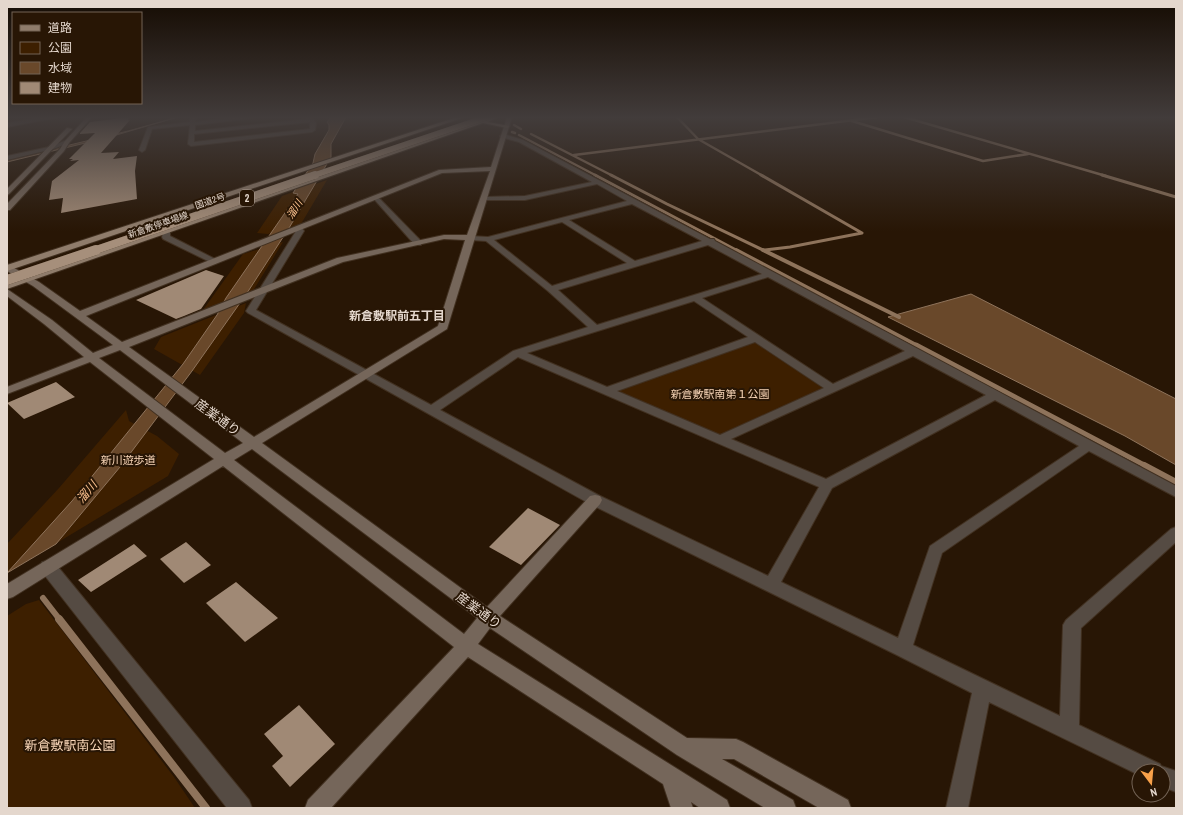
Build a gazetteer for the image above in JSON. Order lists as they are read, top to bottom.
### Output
{
  "streets": {
    "highway": ["2", "国道2号"],
    "main road": ["新倉敷停車場線"],
    "street": ["産業通り"]
  },
  "districts": ["新倉敷駅前五丁目"],
  "water": ["溜川"],
  "parks": ["新倉敷駅南第１公園", "新川遊歩道", "新倉敷駅南公園"],
  "legend": [
    "道路",
    "公園",
    "水域",
    "建物"
  ],
  "north": "bottom"
}
